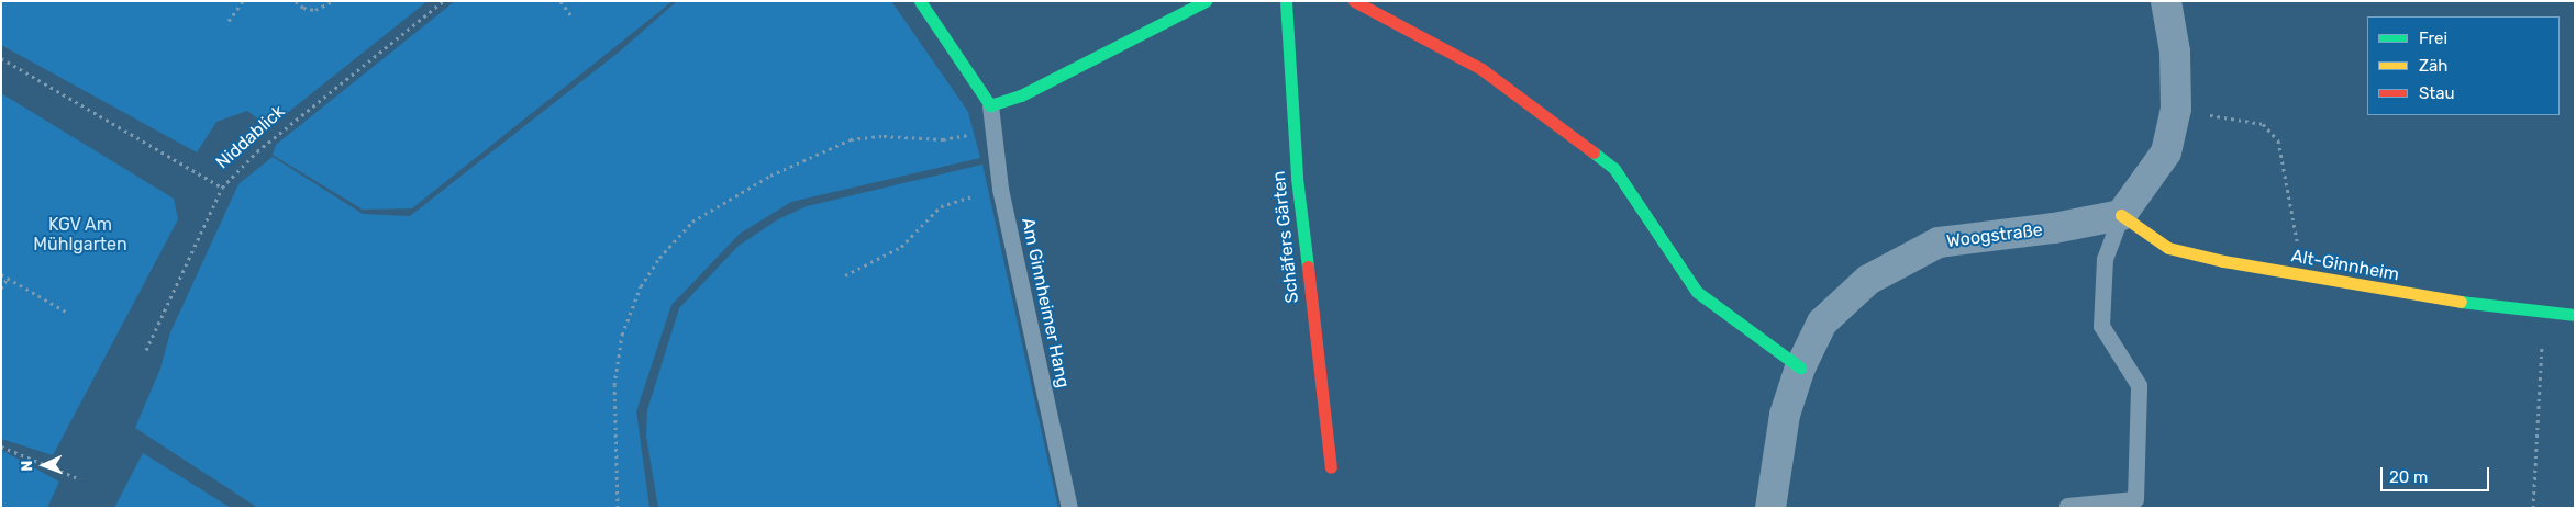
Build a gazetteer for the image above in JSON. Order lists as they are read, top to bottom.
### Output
{
  "streets": {
    "street": ["Woogstraße", "Schäfers Gärten", "Alt-Ginnheim"],
    "lane": ["Am Ginnheimer Hang"],
    "path": ["Niddablick"]
  },
  "crossings": [
    ["Woogstraße", "Alt-Ginnheim"]
  ],
  "parks": ["KGV Am Mühlgarten"],
  "legend": ["Frei", "Zäh", "Stau"],
  "scale_bar": "20 m",
  "north": "left"
}
